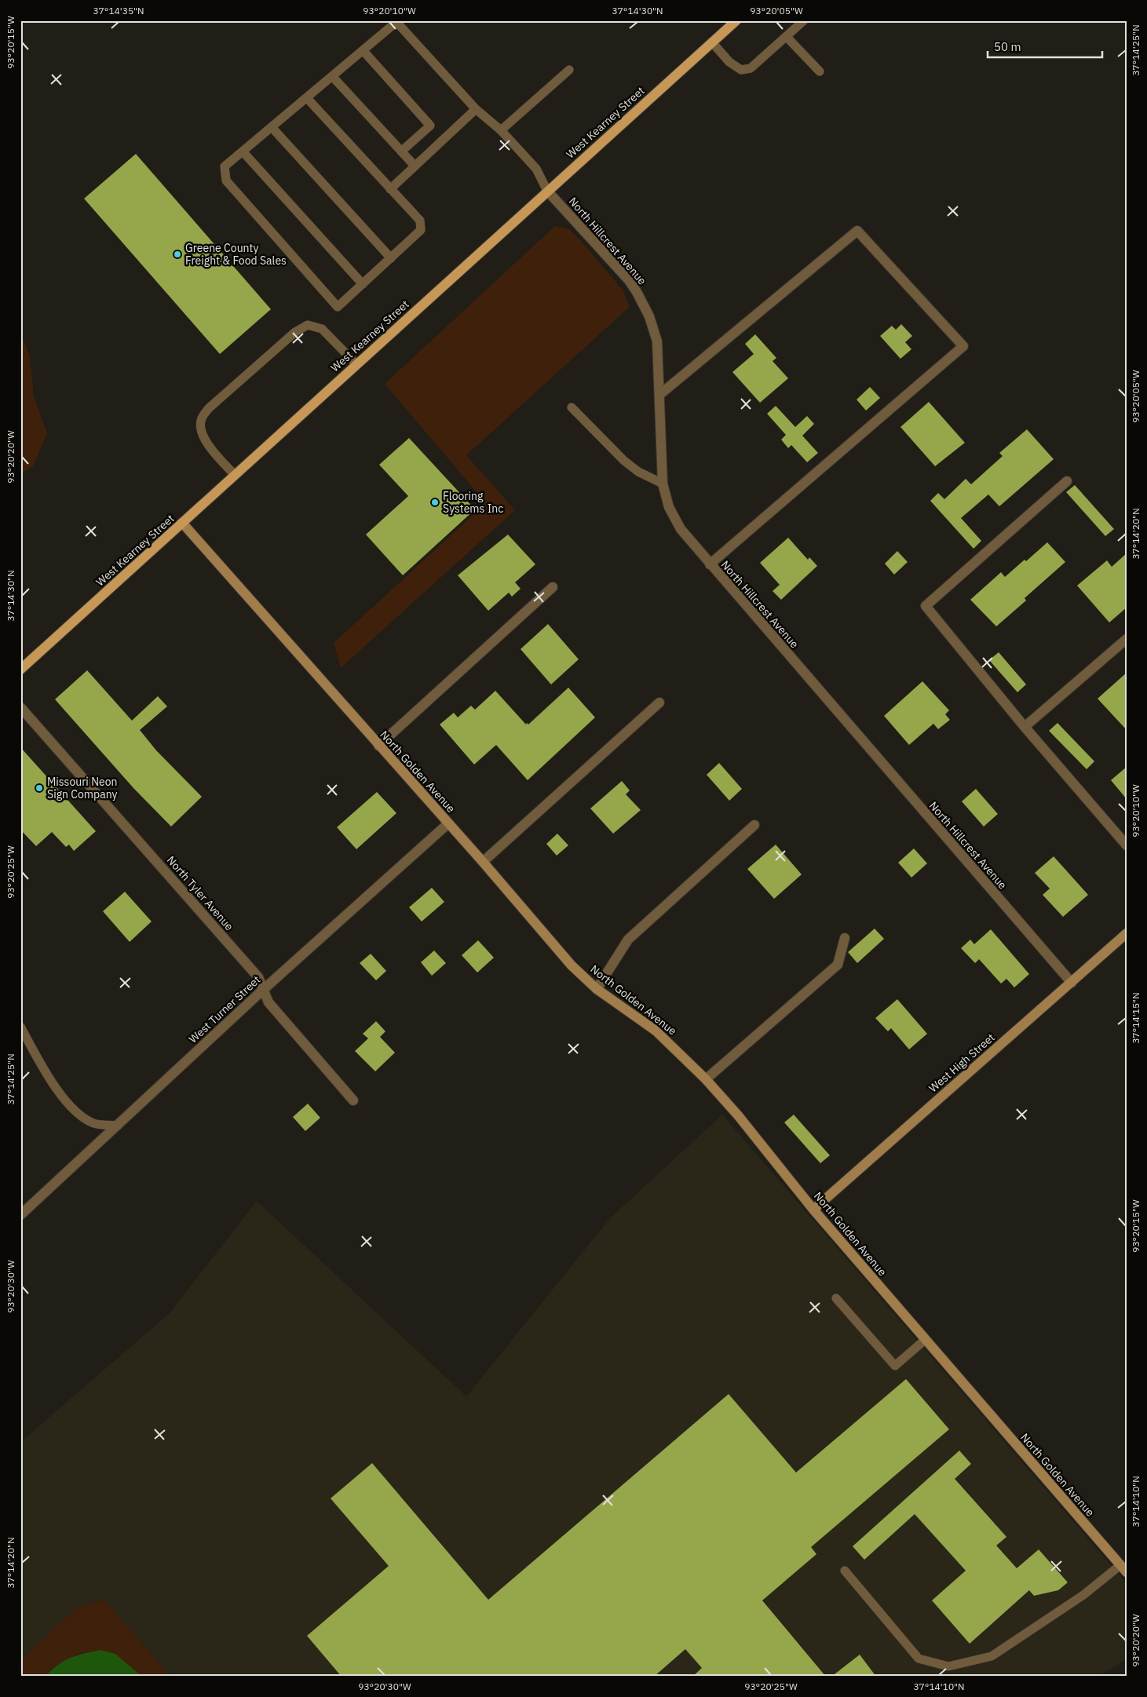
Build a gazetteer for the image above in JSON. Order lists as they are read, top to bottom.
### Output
{
  "streets": {
    "main road": ["West Kearney Street"],
    "street": [
      "North Hillcrest Avenue",
      "North Golden Avenue",
      "North Tyler Avenue",
      "West Turner Street",
      "West High Street"
    ]
  },
  "crossings": [
    ["West Kearney Street", "North Hillcrest Avenue"],
    ["West Kearney Street", "North Golden Avenue"],
    ["North Hillcrest Avenue", "West High Street"],
    ["North Golden Avenue", "West Turner Street"],
    ["North Golden Avenue", "West High Street"],
    ["North Tyler Avenue", "West Turner Street"]
  ],
  "places": ["Greene County Freight & Food Sales", "Flooring Systems Inc", "Missouri Neon Sign Company"],
  "scale_bar": "50 m",
  "coordinates": [
    "37°14'35\"N",
    "93°20'10\"W",
    "37°14'30\"N",
    "93°20'05\"W",
    "93°20'15\"W",
    "37°14'25\"N",
    "93°20'20\"W",
    "37°14'20\"N",
    "93°20'25\"W",
    "37°14'15\"N",
    "93°20'30\"W",
    "37°14'10\"N"
  ]
}
